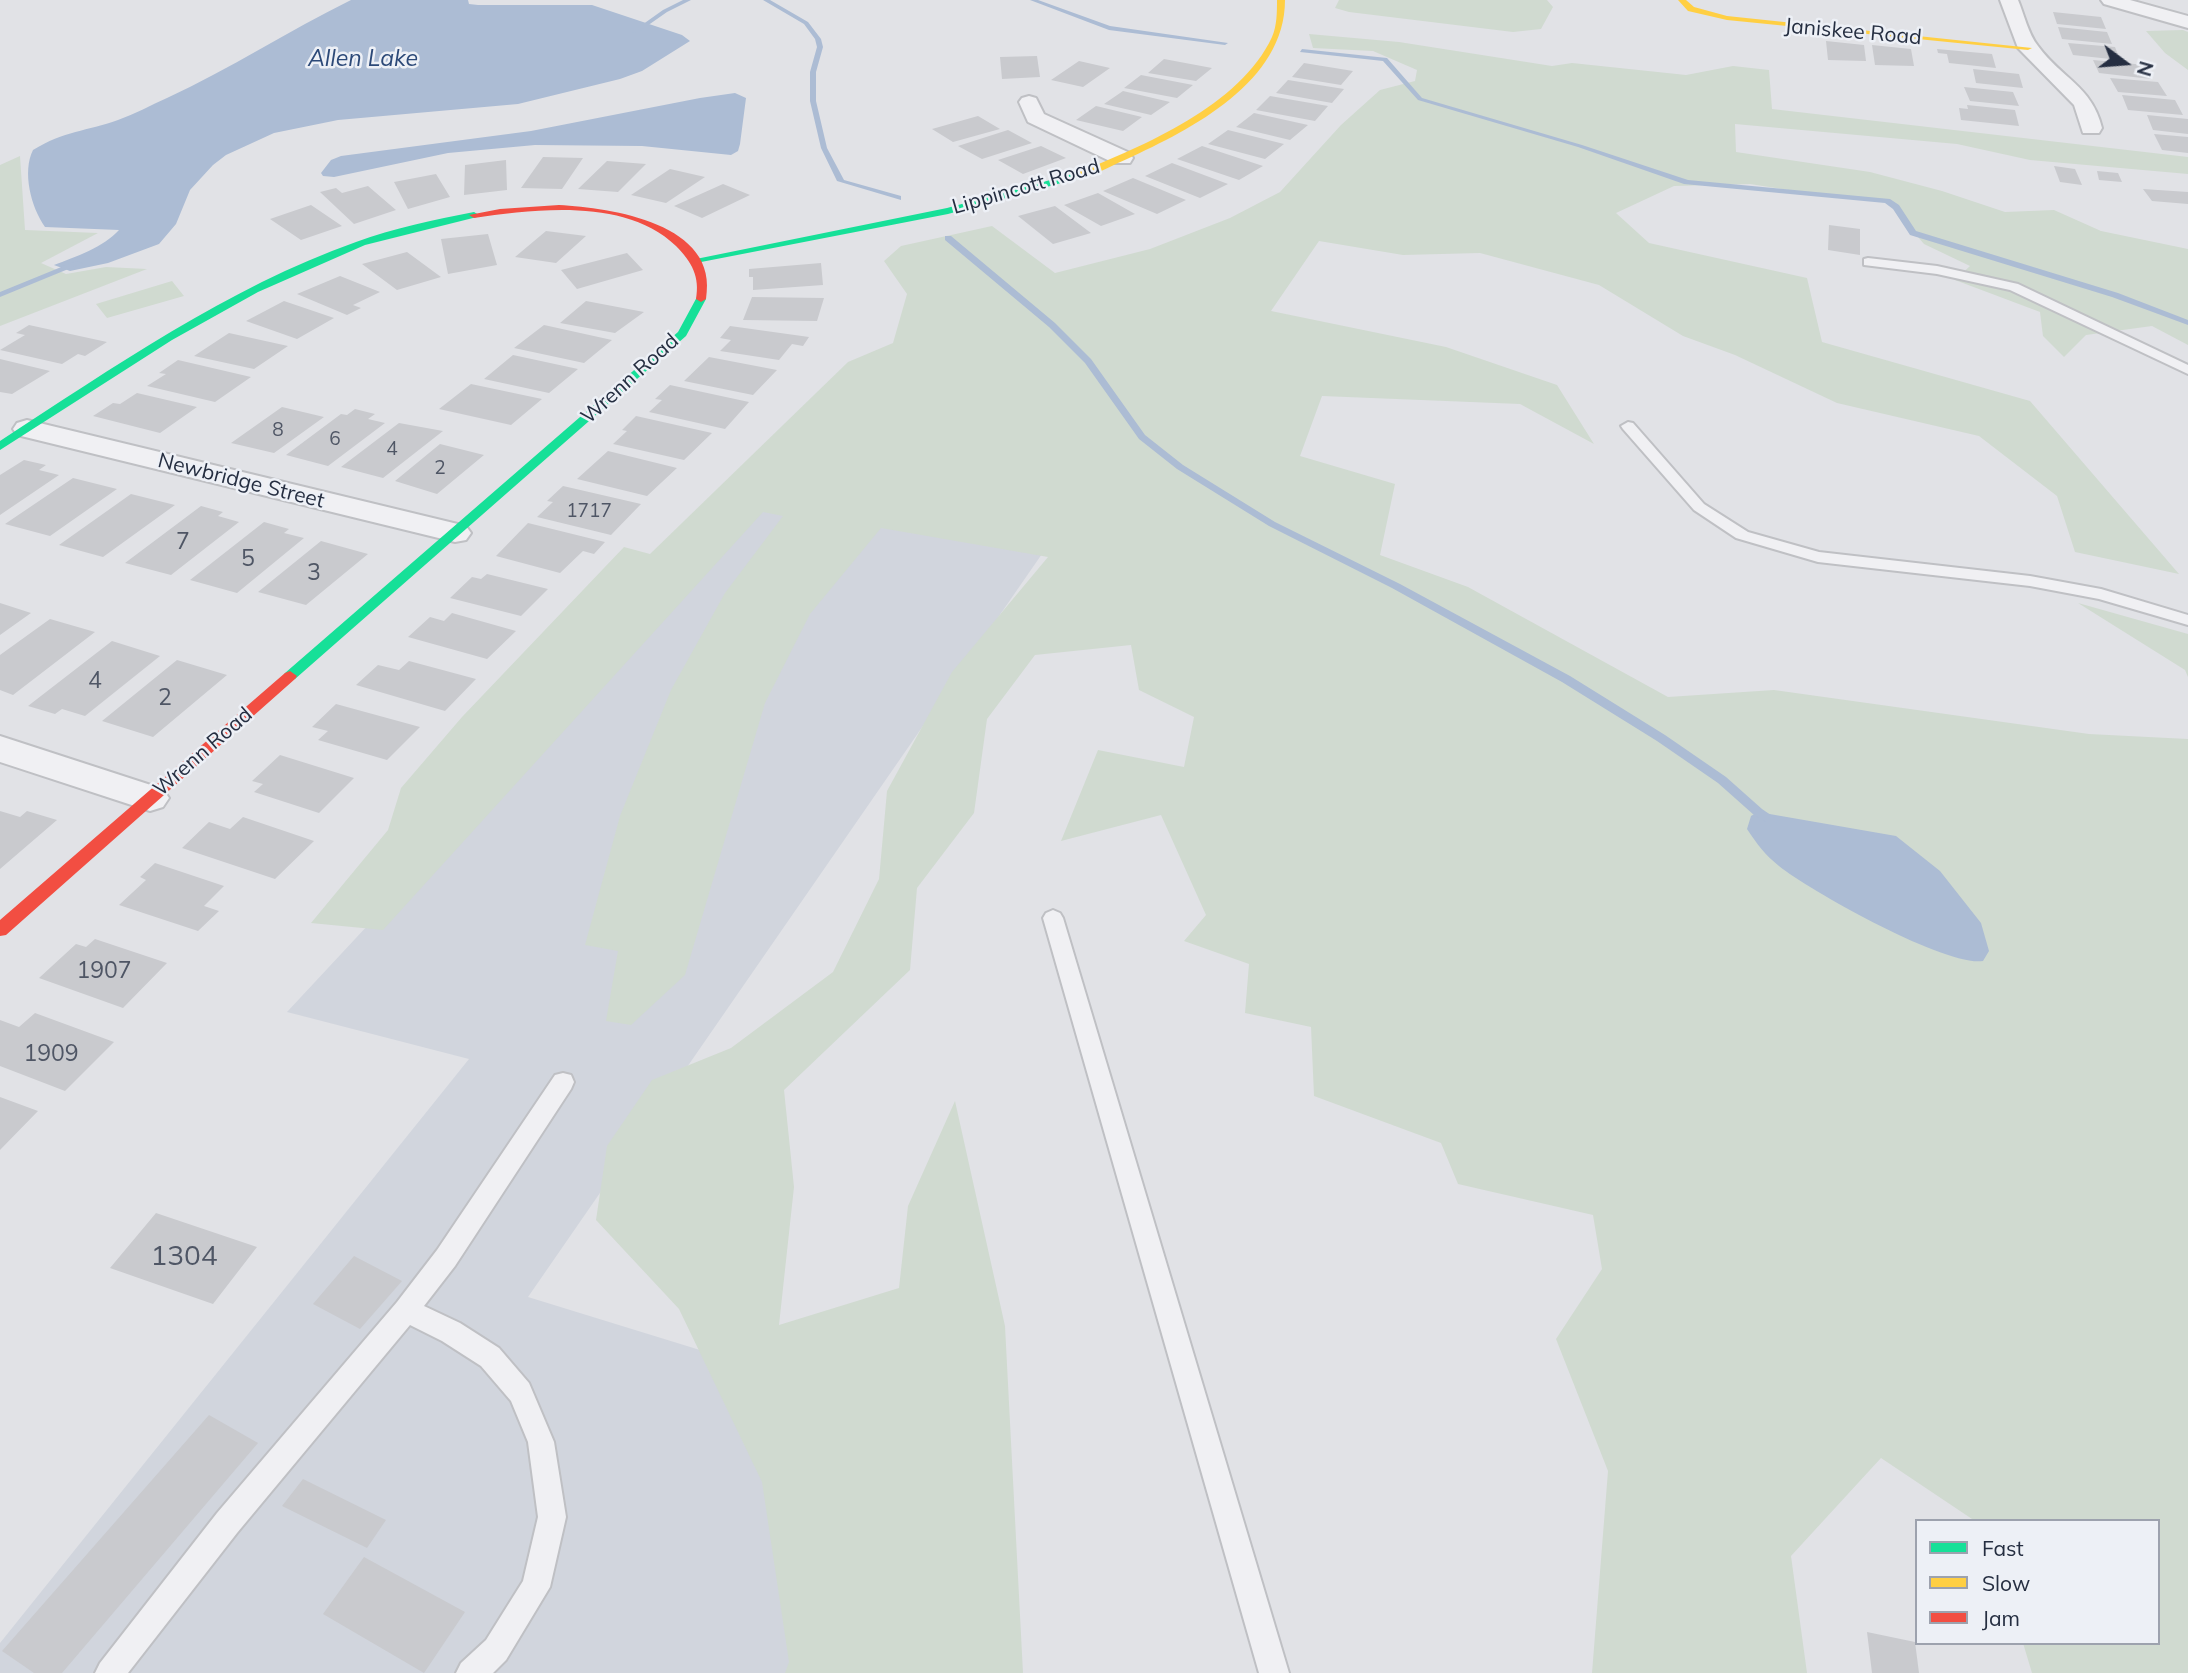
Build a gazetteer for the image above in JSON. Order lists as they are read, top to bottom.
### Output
{
  "streets": {
    "street": [
      "Janiskee Road",
      "Lippincott Road",
      "Wrenn Road",
      "Newbridge Street"
    ]
  },
  "crossings": [
    ["Lippincott Road", "Wrenn Road"],
    ["Wrenn Road", "Newbridge Street"]
  ],
  "water": ["Allen Lake"],
  "house_numbers": [
    "8",
    "6",
    "4",
    "2",
    "1717",
    "7",
    "5",
    "3",
    "4",
    "2",
    "1907",
    "1909",
    "1304"
  ],
  "legend": ["Fast", "Slow", "Jam"],
  "north": "right"
}
